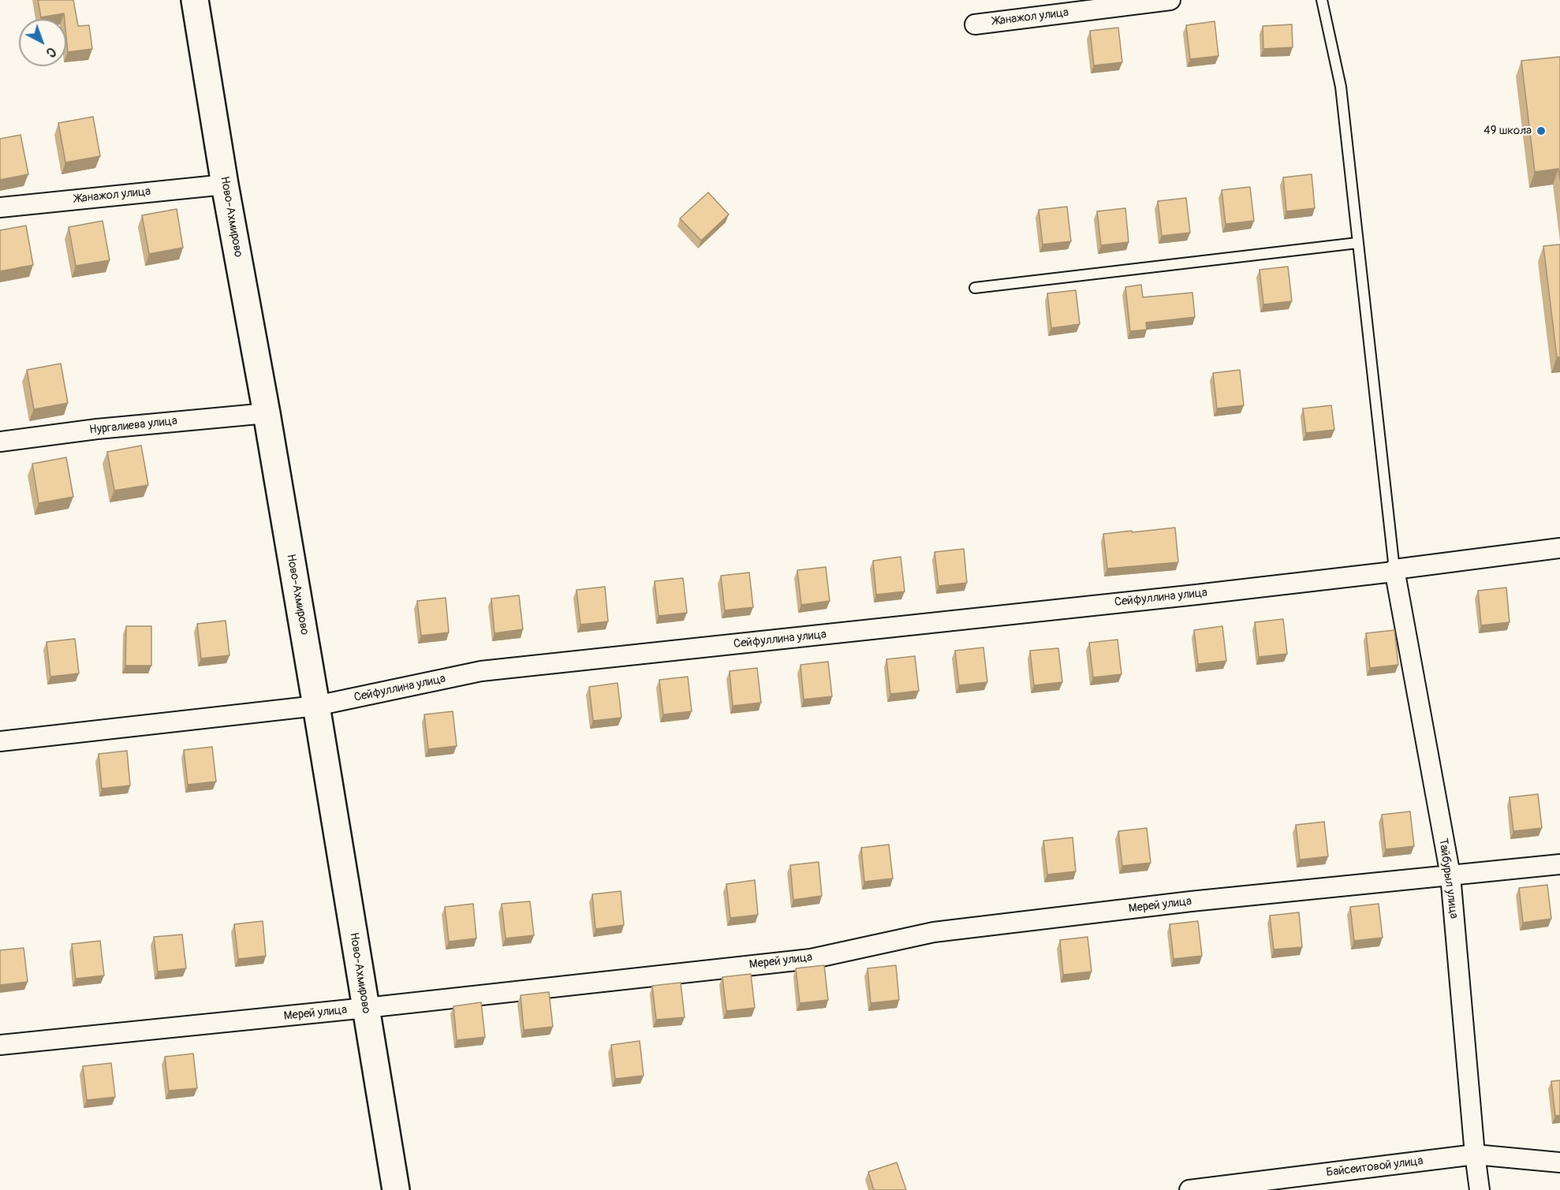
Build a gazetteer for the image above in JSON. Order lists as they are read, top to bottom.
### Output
{
  "streets": {
    "street": [
      "Жанажол улица",
      "Ново-Ахмирово",
      "Нургалиева улица",
      "Сейфуллина улица",
      "Тайбурыл улица",
      "Мерей улица",
      "Байсеитовой улица"
    ]
  },
  "crossings": [
    ["Жанажол улица", "Ново-Ахмирово"],
    ["Ново-Ахмирово", "Нургалиева улица"],
    ["Ново-Ахмирово", "Сейфуллина улица"],
    ["Ново-Ахмирово", "Мерей улица"],
    ["Сейфуллина улица", "Тайбурыл улица"],
    ["Тайбурыл улица", "Мерей улица"],
    ["Тайбурыл улица", "Байсеитовой улица"]
  ],
  "places": ["49 школа"],
  "north": "bottom right"
}
